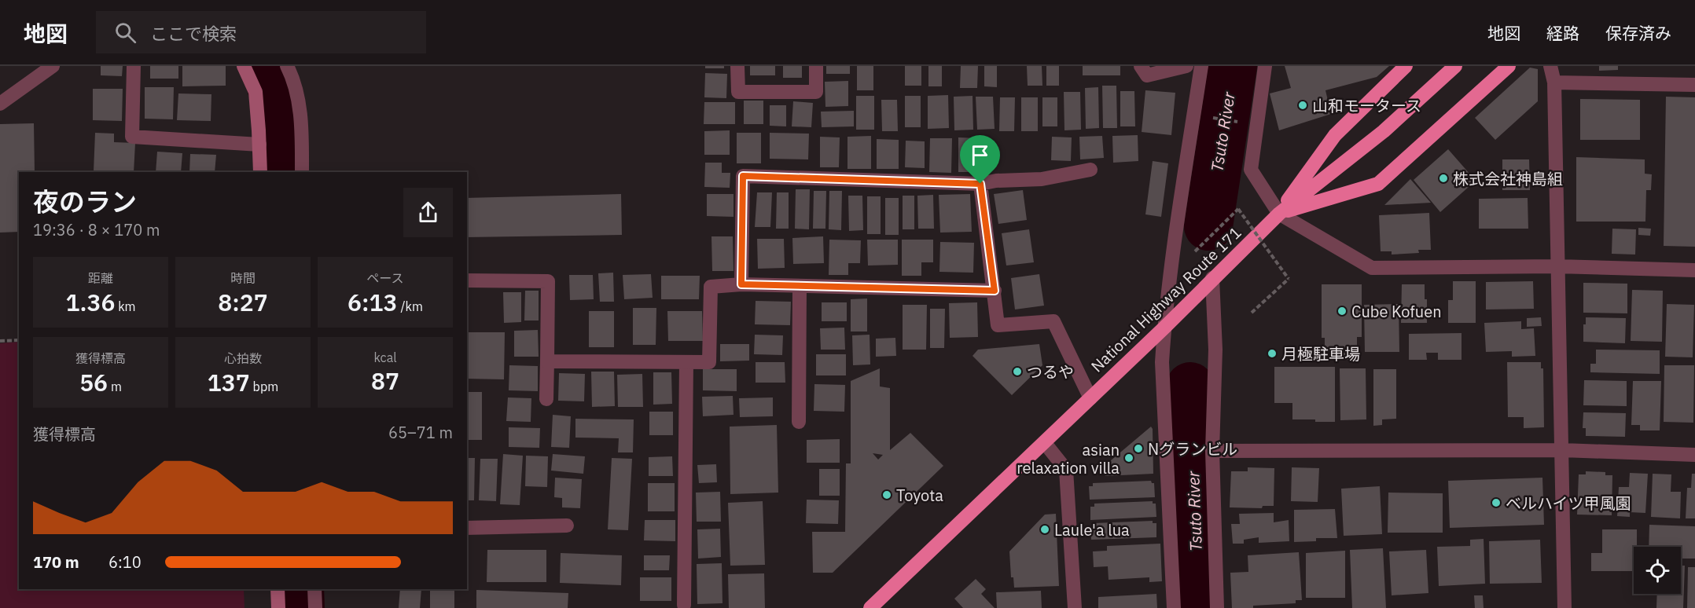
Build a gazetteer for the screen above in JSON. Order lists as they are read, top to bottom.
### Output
{
  "streets": {
    "highway": ["National Highway Route 171"]
  },
  "water": ["Tsuto River"],
  "places": [
    "山和モータース",
    "株式会社神島組",
    "Cube Kofuen",
    "月極駐車場",
    "つるや",
    "Nグランビル",
    "asian relaxation villa",
    "Toyota",
    "ベルハイツ甲風園",
    "Laule'a lua"
  ],
  "page": {
    "header": "地図",
    "search": "ここで検索",
    "nav": ["地図", "経路", "保存済み"],
    "heading": ["夜のラン", "19:36 · 8 × 170 m"],
    "stats": [
      ["距離", "1.36 km"],
      ["時間", "8:27"],
      ["ペース", "6:13 /km"],
      ["獲得標高", "56 m"],
      ["心拍数", "137 bpm"],
      ["kcal", "87"]
    ],
    "chart": ["獲得標高", "65–71 m"],
    "list": [
      {
        "name": "170 m",
        "note": "6:10"
      }
    ]
  }
}
